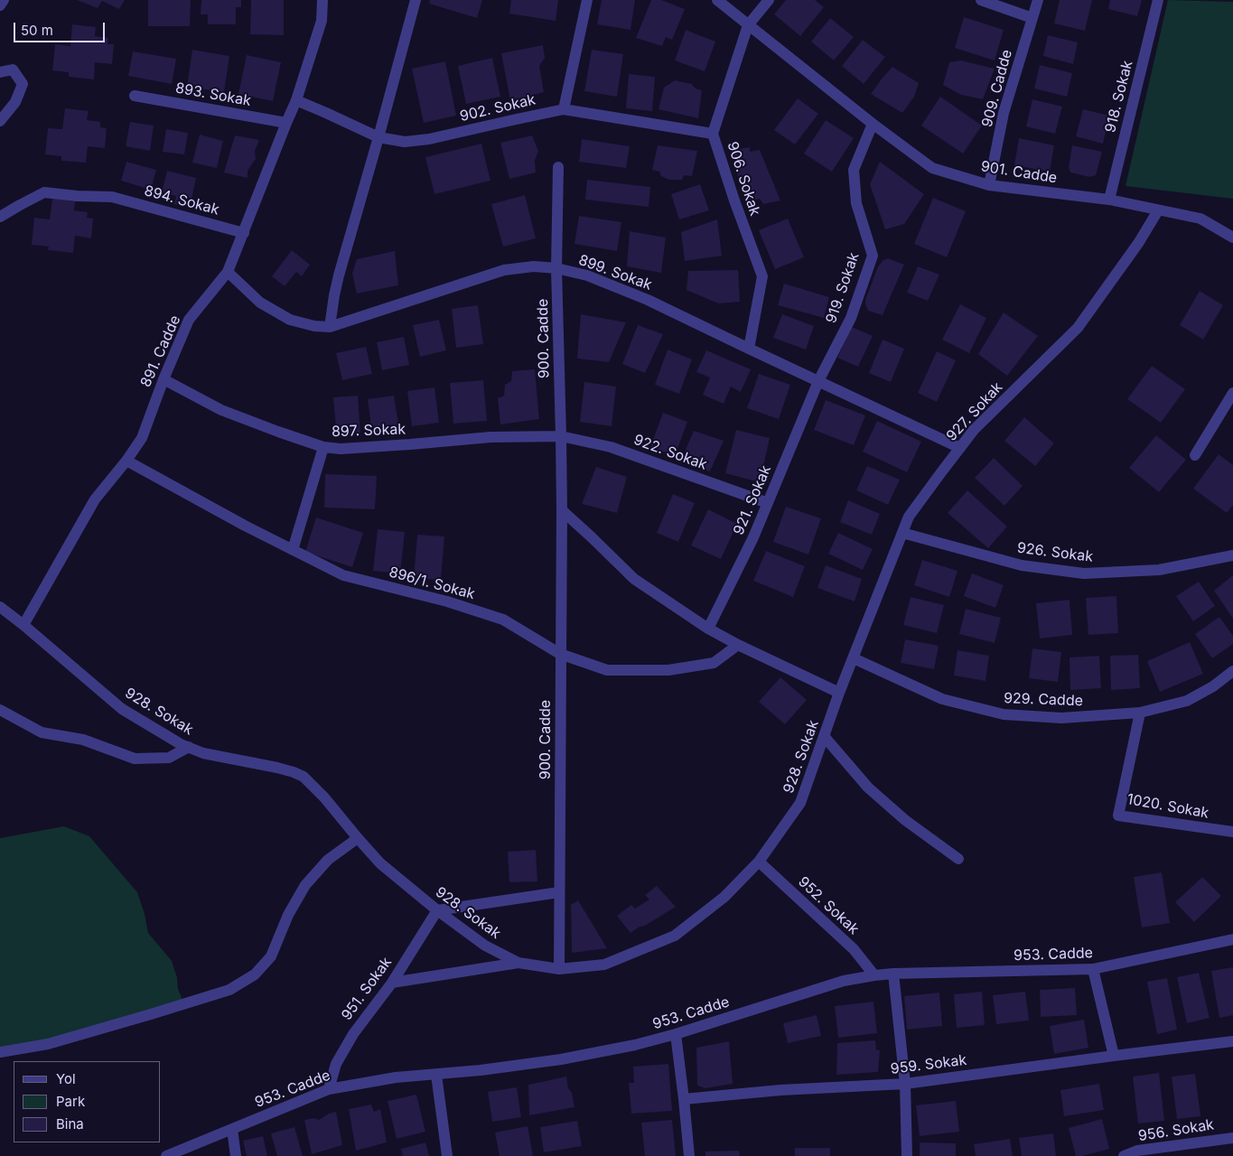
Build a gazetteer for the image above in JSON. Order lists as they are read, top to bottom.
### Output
{
  "streets": {
    "street": [
      "909. Cadde",
      "893. Sokak",
      "918. Sokak",
      "902. Sokak",
      "901. Cadde",
      "906. Sokak",
      "894. Sokak",
      "899. Sokak",
      "919. Sokak",
      "900. Cadde",
      "891. Cadde",
      "927. Sokak",
      "897. Sokak",
      "922. Sokak",
      "921. Sokak",
      "926. Sokak",
      "896/1. Sokak",
      "929. Cadde",
      "928. Sokak",
      "1020. Sokak",
      "952. Sokak",
      "953. Cadde",
      "951. Sokak",
      "959. Sokak",
      "956. Sokak"
    ]
  },
  "crossings": [
    ["909. Cadde", "901. Cadde"],
    ["893. Sokak", "891. Cadde"],
    ["918. Sokak", "901. Cadde"],
    ["902. Sokak", "906. Sokak"],
    ["902. Sokak", "891. Cadde"],
    ["901. Cadde", "906. Sokak"],
    ["901. Cadde", "919. Sokak"],
    ["901. Cadde", "927. Sokak"],
    ["906. Sokak", "899. Sokak"],
    ["894. Sokak", "891. Cadde"],
    ["899. Sokak", "919. Sokak"],
    ["899. Sokak", "900. Cadde"],
    ["899. Sokak", "891. Cadde"],
    ["899. Sokak", "927. Sokak"],
    ["899. Sokak", "921. Sokak"],
    ["919. Sokak", "921. Sokak"],
    ["900. Cadde", "897. Sokak"],
    ["900. Cadde", "922. Sokak"],
    ["900. Cadde", "896/1. Sokak"],
    ["900. Cadde", "928. Sokak"],
    ["891. Cadde", "897. Sokak"],
    ["891. Cadde", "896/1. Sokak"],
    ["891. Cadde", "928. Sokak"],
    ["927. Sokak", "926. Sokak"],
    ["927. Sokak", "929. Cadde"],
    ["927. Sokak", "928. Sokak"],
    ["897. Sokak", "922. Sokak"],
    ["922. Sokak", "921. Sokak"],
    ["929. Cadde", "928. Sokak"],
    ["929. Cadde", "1020. Sokak"],
    ["928. Sokak", "952. Sokak"],
    ["928. Sokak", "951. Sokak"],
    ["952. Sokak", "953. Cadde"],
    ["953. Cadde", "951. Sokak"]
  ],
  "legend": ["Yol", "Park", "Bina"],
  "scale_bar": "50 m"
}
